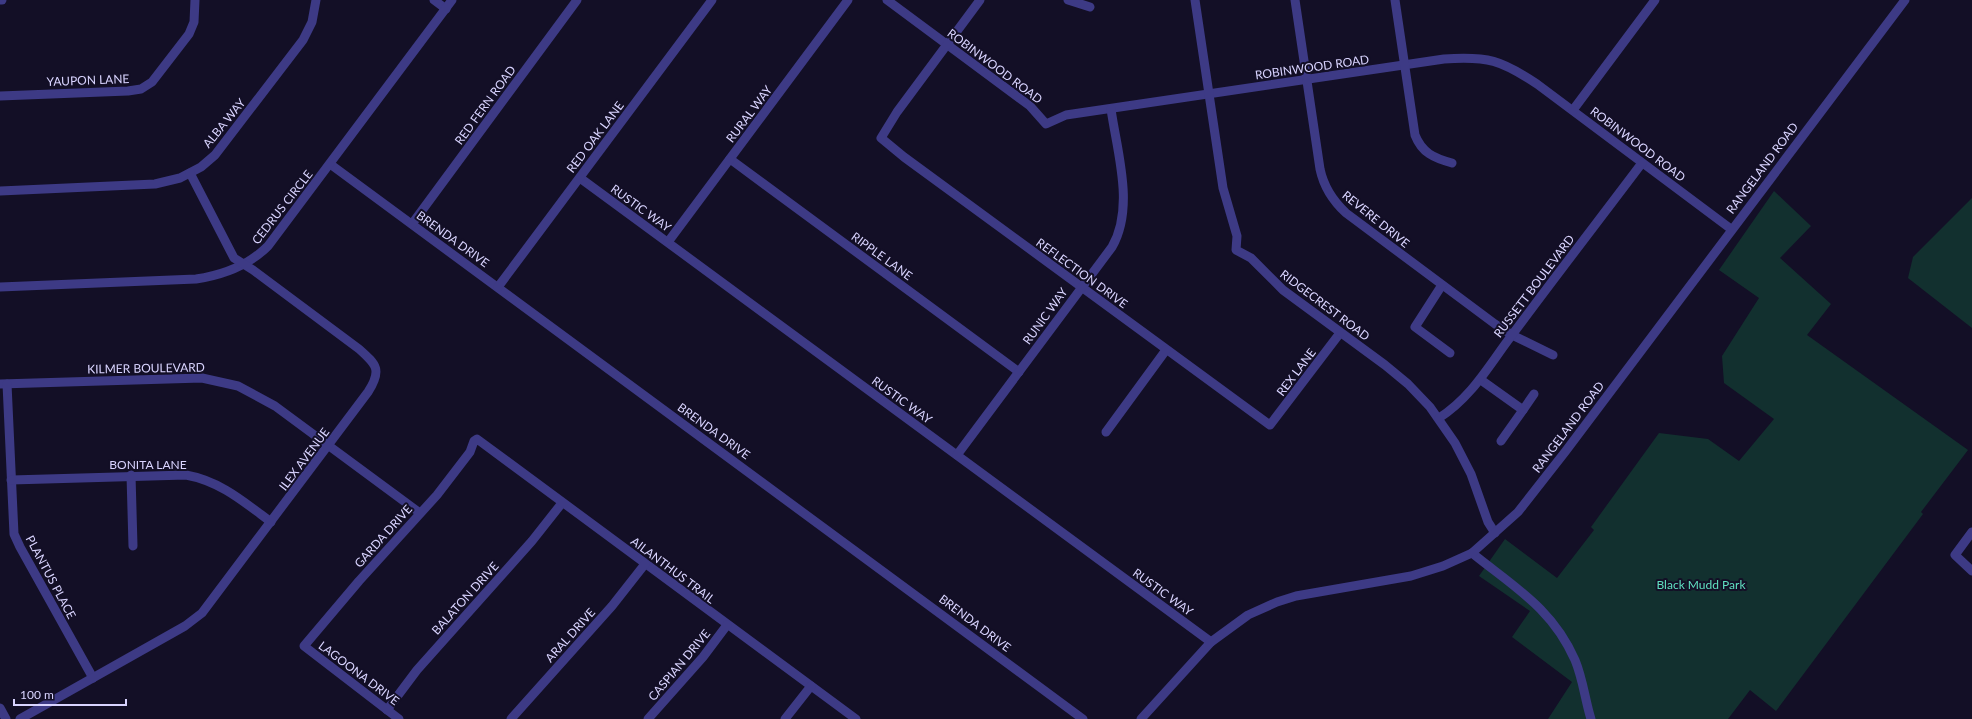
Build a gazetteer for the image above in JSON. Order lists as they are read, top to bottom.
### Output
{
  "streets": {
    "street": [
      "ROBINWOOD ROAD",
      "YAUPON LANE",
      "RED FERN ROAD",
      "RURAL WAY",
      "ALBA WAY",
      "RED OAK LANE",
      "RANGELAND ROAD",
      "CEDRUS CIRCLE",
      "RUSTIC WAY",
      "REVERE DRIVE",
      "BRENDA DRIVE",
      "RIPPLE LANE",
      "REFLECTION DRIVE",
      "RUSSETT BOULEVARD",
      "RIDGECREST ROAD",
      "RUNIC WAY",
      "KILMER BOULEVARD",
      "REX LANE",
      "ILEX AVENUE",
      "BONITA LANE",
      "GARDA DRIVE",
      "AILANTHUS TRAIL",
      "PLANTUS PLACE",
      "BALATON DRIVE",
      "ARAL DRIVE",
      "CASPIAN DRIVE",
      "LAGOONA DRIVE"
    ]
  },
  "crossings": [
    ["ROBINWOOD ROAD", "RANGELAND ROAD"],
    ["ROBINWOOD ROAD", "REVERE DRIVE"],
    ["ROBINWOOD ROAD", "REFLECTION DRIVE"],
    ["ROBINWOOD ROAD", "RUSSETT BOULEVARD"],
    ["ROBINWOOD ROAD", "RIDGECREST ROAD"],
    ["ROBINWOOD ROAD", "RUNIC WAY"],
    ["RED FERN ROAD", "BRENDA DRIVE"],
    ["RURAL WAY", "RUSTIC WAY"],
    ["RURAL WAY", "RIPPLE LANE"],
    ["ALBA WAY", "ILEX AVENUE"],
    ["RED OAK LANE", "RUSTIC WAY"],
    ["RED OAK LANE", "BRENDA DRIVE"],
    ["RANGELAND ROAD", "RUSTIC WAY"],
    ["RANGELAND ROAD", "RIDGECREST ROAD"],
    ["CEDRUS CIRCLE", "BRENDA DRIVE"],
    ["CEDRUS CIRCLE", "ILEX AVENUE"],
    ["RUSTIC WAY", "RUNIC WAY"],
    ["REVERE DRIVE", "RUSSETT BOULEVARD"],
    ["RIPPLE LANE", "RUNIC WAY"],
    ["REFLECTION DRIVE", "RUNIC WAY"],
    ["REFLECTION DRIVE", "REX LANE"],
    ["RUSSETT BOULEVARD", "RIDGECREST ROAD"],
    ["RIDGECREST ROAD", "REX LANE"],
    ["KILMER BOULEVARD", "ILEX AVENUE"],
    ["KILMER BOULEVARD", "GARDA DRIVE"],
    ["KILMER BOULEVARD", "PLANTUS PLACE"],
    ["ILEX AVENUE", "BONITA LANE"],
    ["ILEX AVENUE", "PLANTUS PLACE"],
    ["BONITA LANE", "PLANTUS PLACE"],
    ["GARDA DRIVE", "AILANTHUS TRAIL"],
    ["GARDA DRIVE", "LAGOONA DRIVE"],
    ["AILANTHUS TRAIL", "BALATON DRIVE"],
    ["AILANTHUS TRAIL", "ARAL DRIVE"],
    ["AILANTHUS TRAIL", "CASPIAN DRIVE"],
    ["BALATON DRIVE", "LAGOONA DRIVE"]
  ],
  "parks": ["Black Mudd Park"],
  "scale_bar": "100 m"
}
